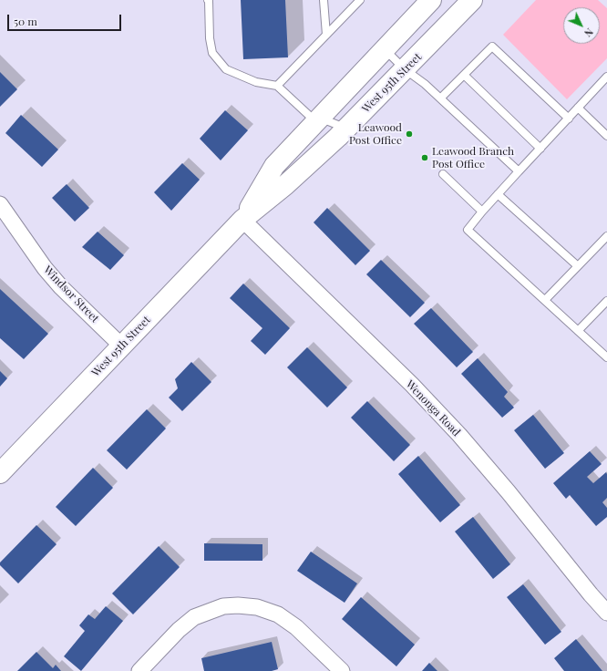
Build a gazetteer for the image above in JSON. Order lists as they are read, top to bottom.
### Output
{
  "streets": {
    "main road": ["West 95th Street"],
    "street": ["Windsor Street", "Wenonga Road"]
  },
  "crossings": [
    ["West 95th Street", "Windsor Street"],
    ["West 95th Street", "Wenonga Road"]
  ],
  "places": ["Leawood Post Office", "Leawood Branch Post Office"],
  "scale_bar": "50 m",
  "north": "bottom right"
}
